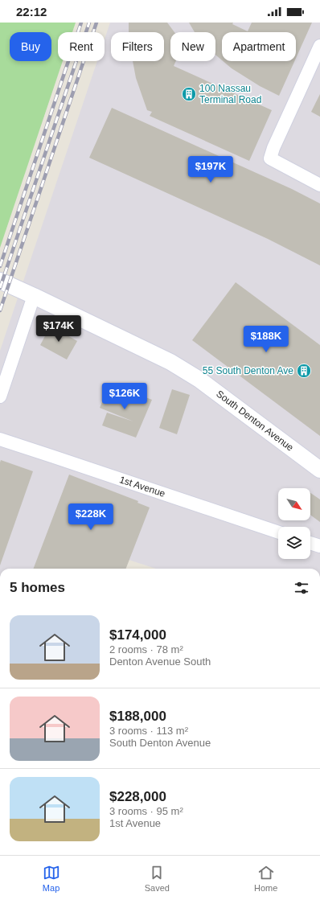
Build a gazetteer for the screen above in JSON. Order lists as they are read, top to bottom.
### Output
{
  "streets": {
    "street": ["South Denton Avenue", "1st Avenue"]
  },
  "places": {
    "building": ["100 Nassau Terminal Road", "55 South Denton Ave"]
  },
  "north": "bottom right",
  "page": {
    "status": "22:12",
    "chip": [
      "Buy",
      "Rent",
      "Filters",
      "New",
      "Apartment"
    ],
    "price": [
      "$197K",
      "$174K",
      "$188K",
      "$126K",
      "$228K"
    ],
    "heading": "5 homes",
    "list": [
      {
        "name": "$174,000",
        "note": "2 rooms · 78 m² · Denton Avenue South"
      },
      {
        "name": "$188,000",
        "note": "3 rooms · 113 m² · South Denton Avenue"
      },
      {
        "name": "$228,000",
        "note": "3 rooms · 95 m² · 1st Avenue"
      }
    ],
    "tabs": ["Map", "Saved", "Home"]
  }
}
